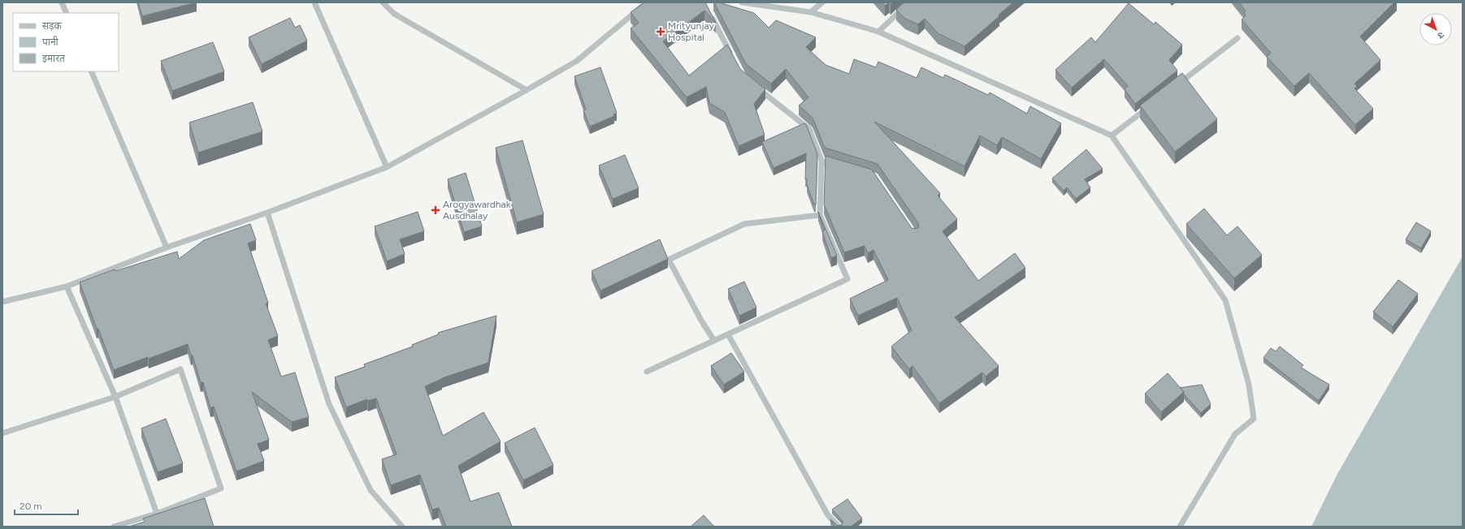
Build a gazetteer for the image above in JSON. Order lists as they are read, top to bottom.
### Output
{
  "places": {
    "health": ["Mrityunjay Hospital", "Arogyawardhak Ausdhalay"]
  },
  "legend": ["सड़क", "पानी", "इमारत"],
  "scale_bar": "20 m",
  "north": "bottom right"
}
